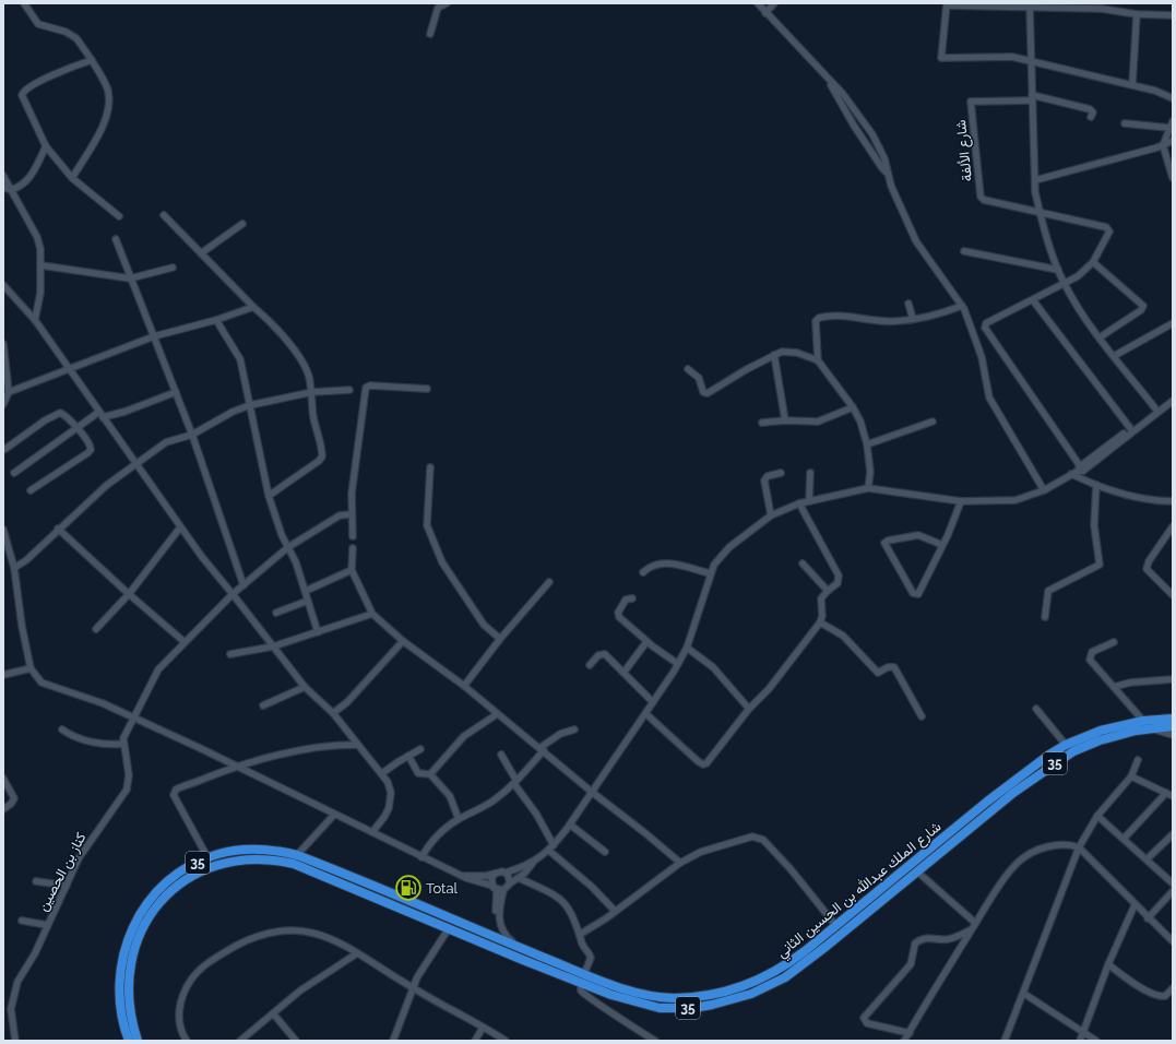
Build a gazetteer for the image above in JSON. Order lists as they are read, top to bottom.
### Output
{
  "streets": {
    "highway": ["35", "شارع الملك عبدالله بن الحسين الثاني"],
    "street": ["شارع الألفة", "كناز بن الحصين"]
  },
  "places": {
    "fuel station": ["Total"]
  }
}
